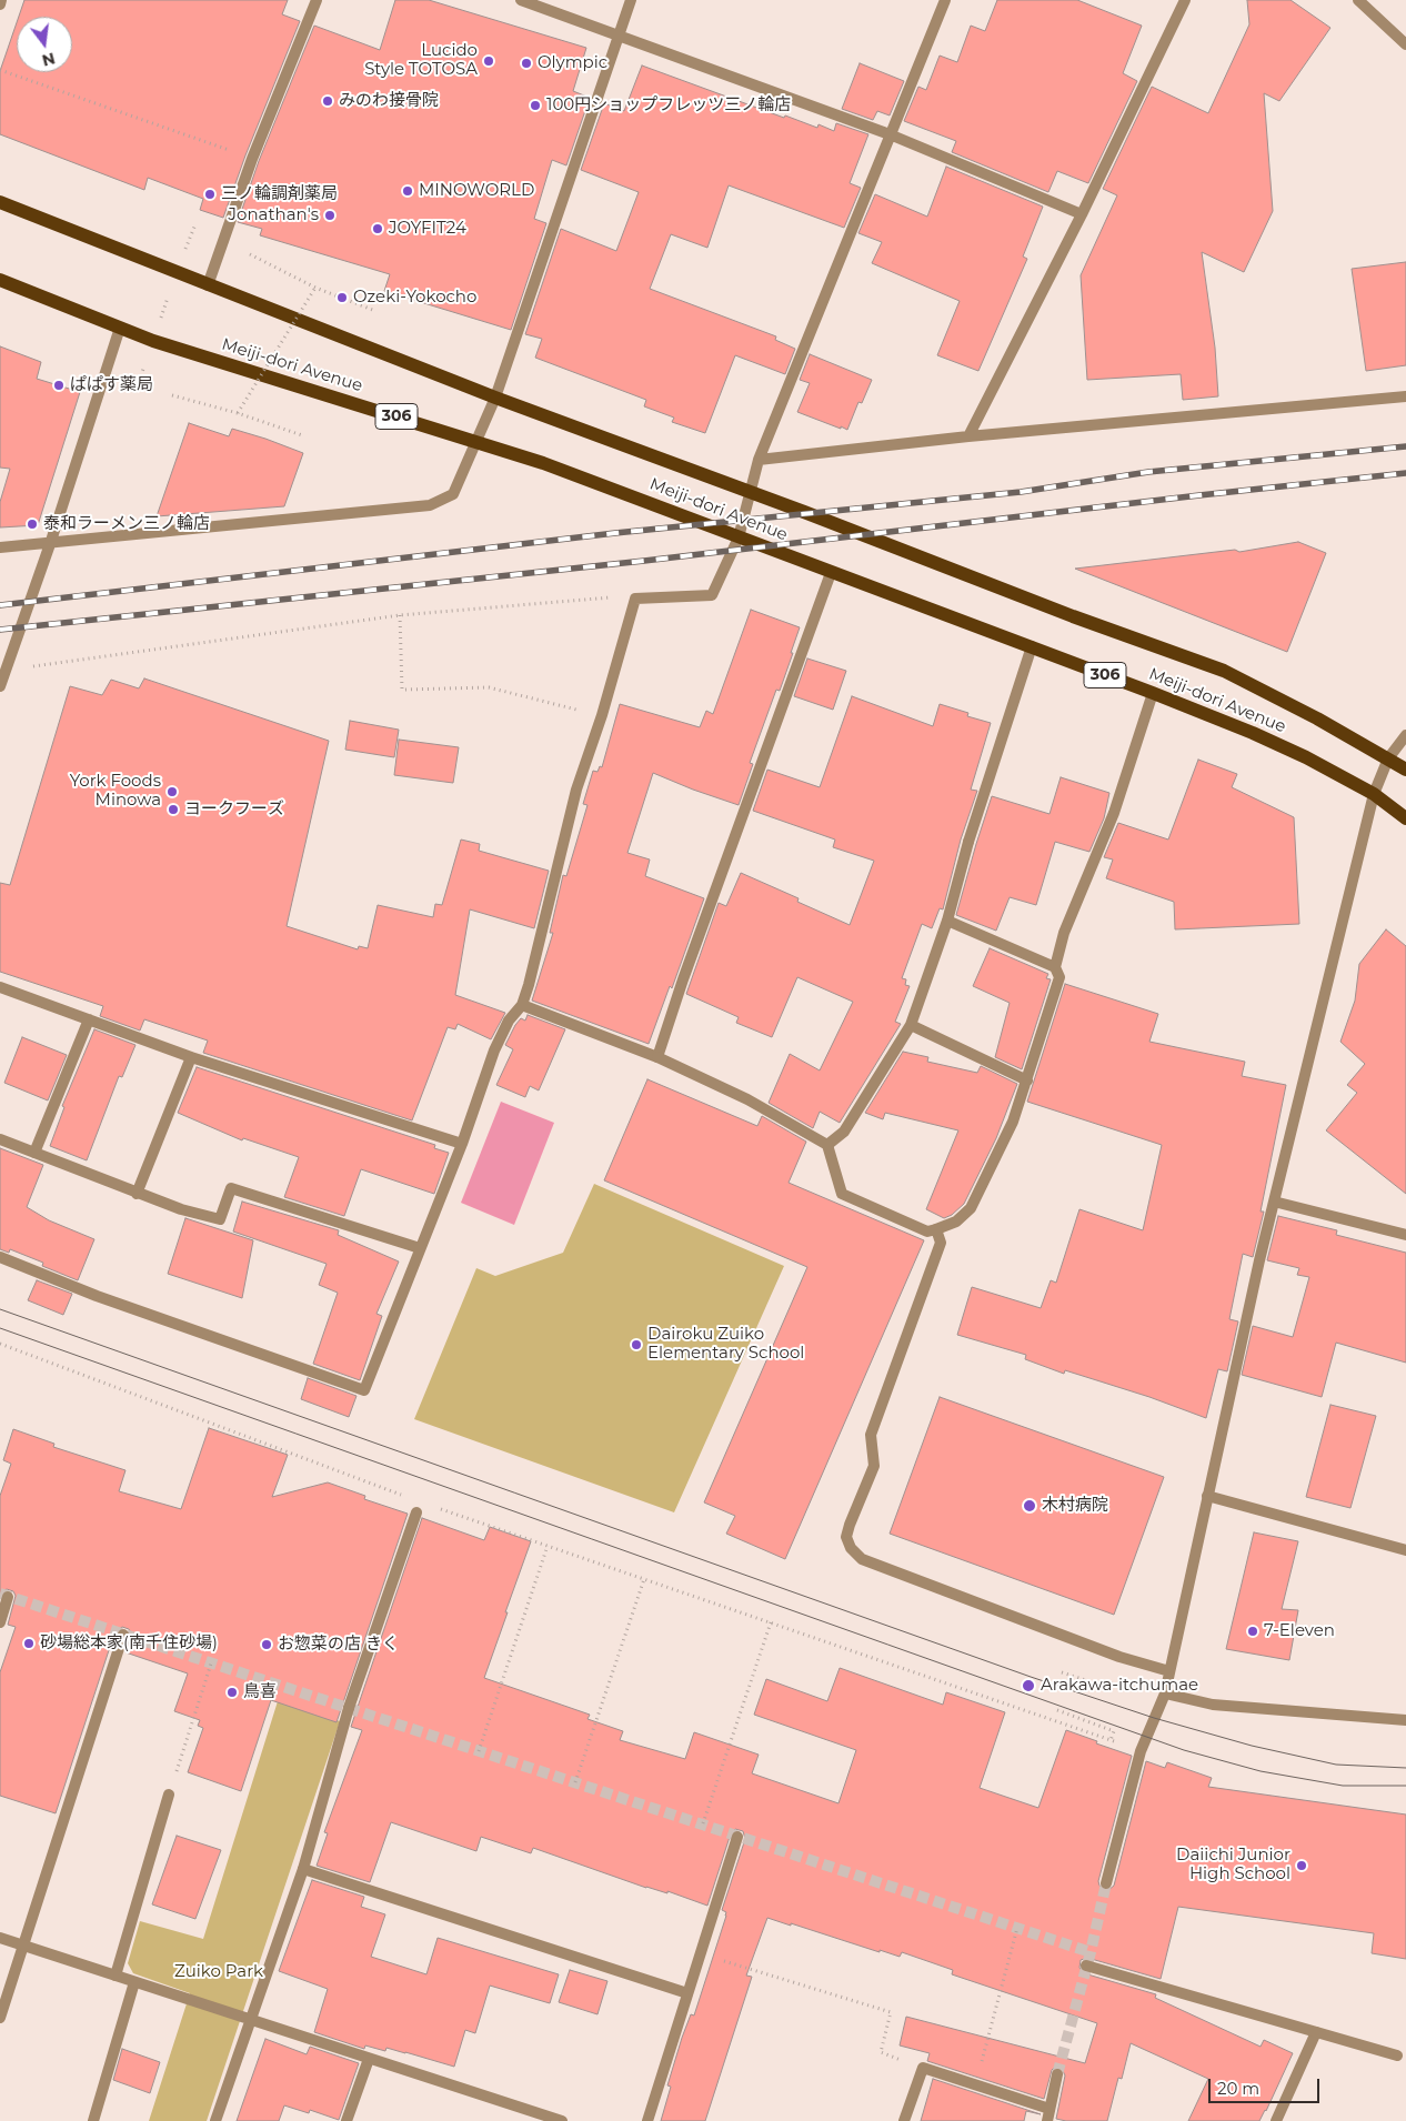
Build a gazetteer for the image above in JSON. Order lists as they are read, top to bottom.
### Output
{
  "streets": {
    "main road": ["Meiji-dori Avenue", "306"]
  },
  "parks": ["Zuiko Park"],
  "places": [
    "Lucido Style TOTOSA",
    "Olympic",
    "みのわ接骨院",
    "100円ショップフレッツ三ノ輪店",
    "MINOWORLD",
    "三ノ輪調剤薬局",
    "Jonathan's",
    "JOYFIT24",
    "Ozeki-Yokocho",
    "ぱぱす薬局",
    "泰和ラーメン三ノ輪店",
    "York Foods Minowa",
    "ヨークフーズ",
    "Dairoku Zuiko Elementary School",
    "木村病院",
    "7-Eleven",
    "砂場総本家(南千住砂場)",
    "お惣菜の店 きく",
    "Arakawa-itchumae",
    "鳥喜",
    "Daiichi Junior High School"
  ],
  "scale_bar": "20 m",
  "north": "bottom"
}
